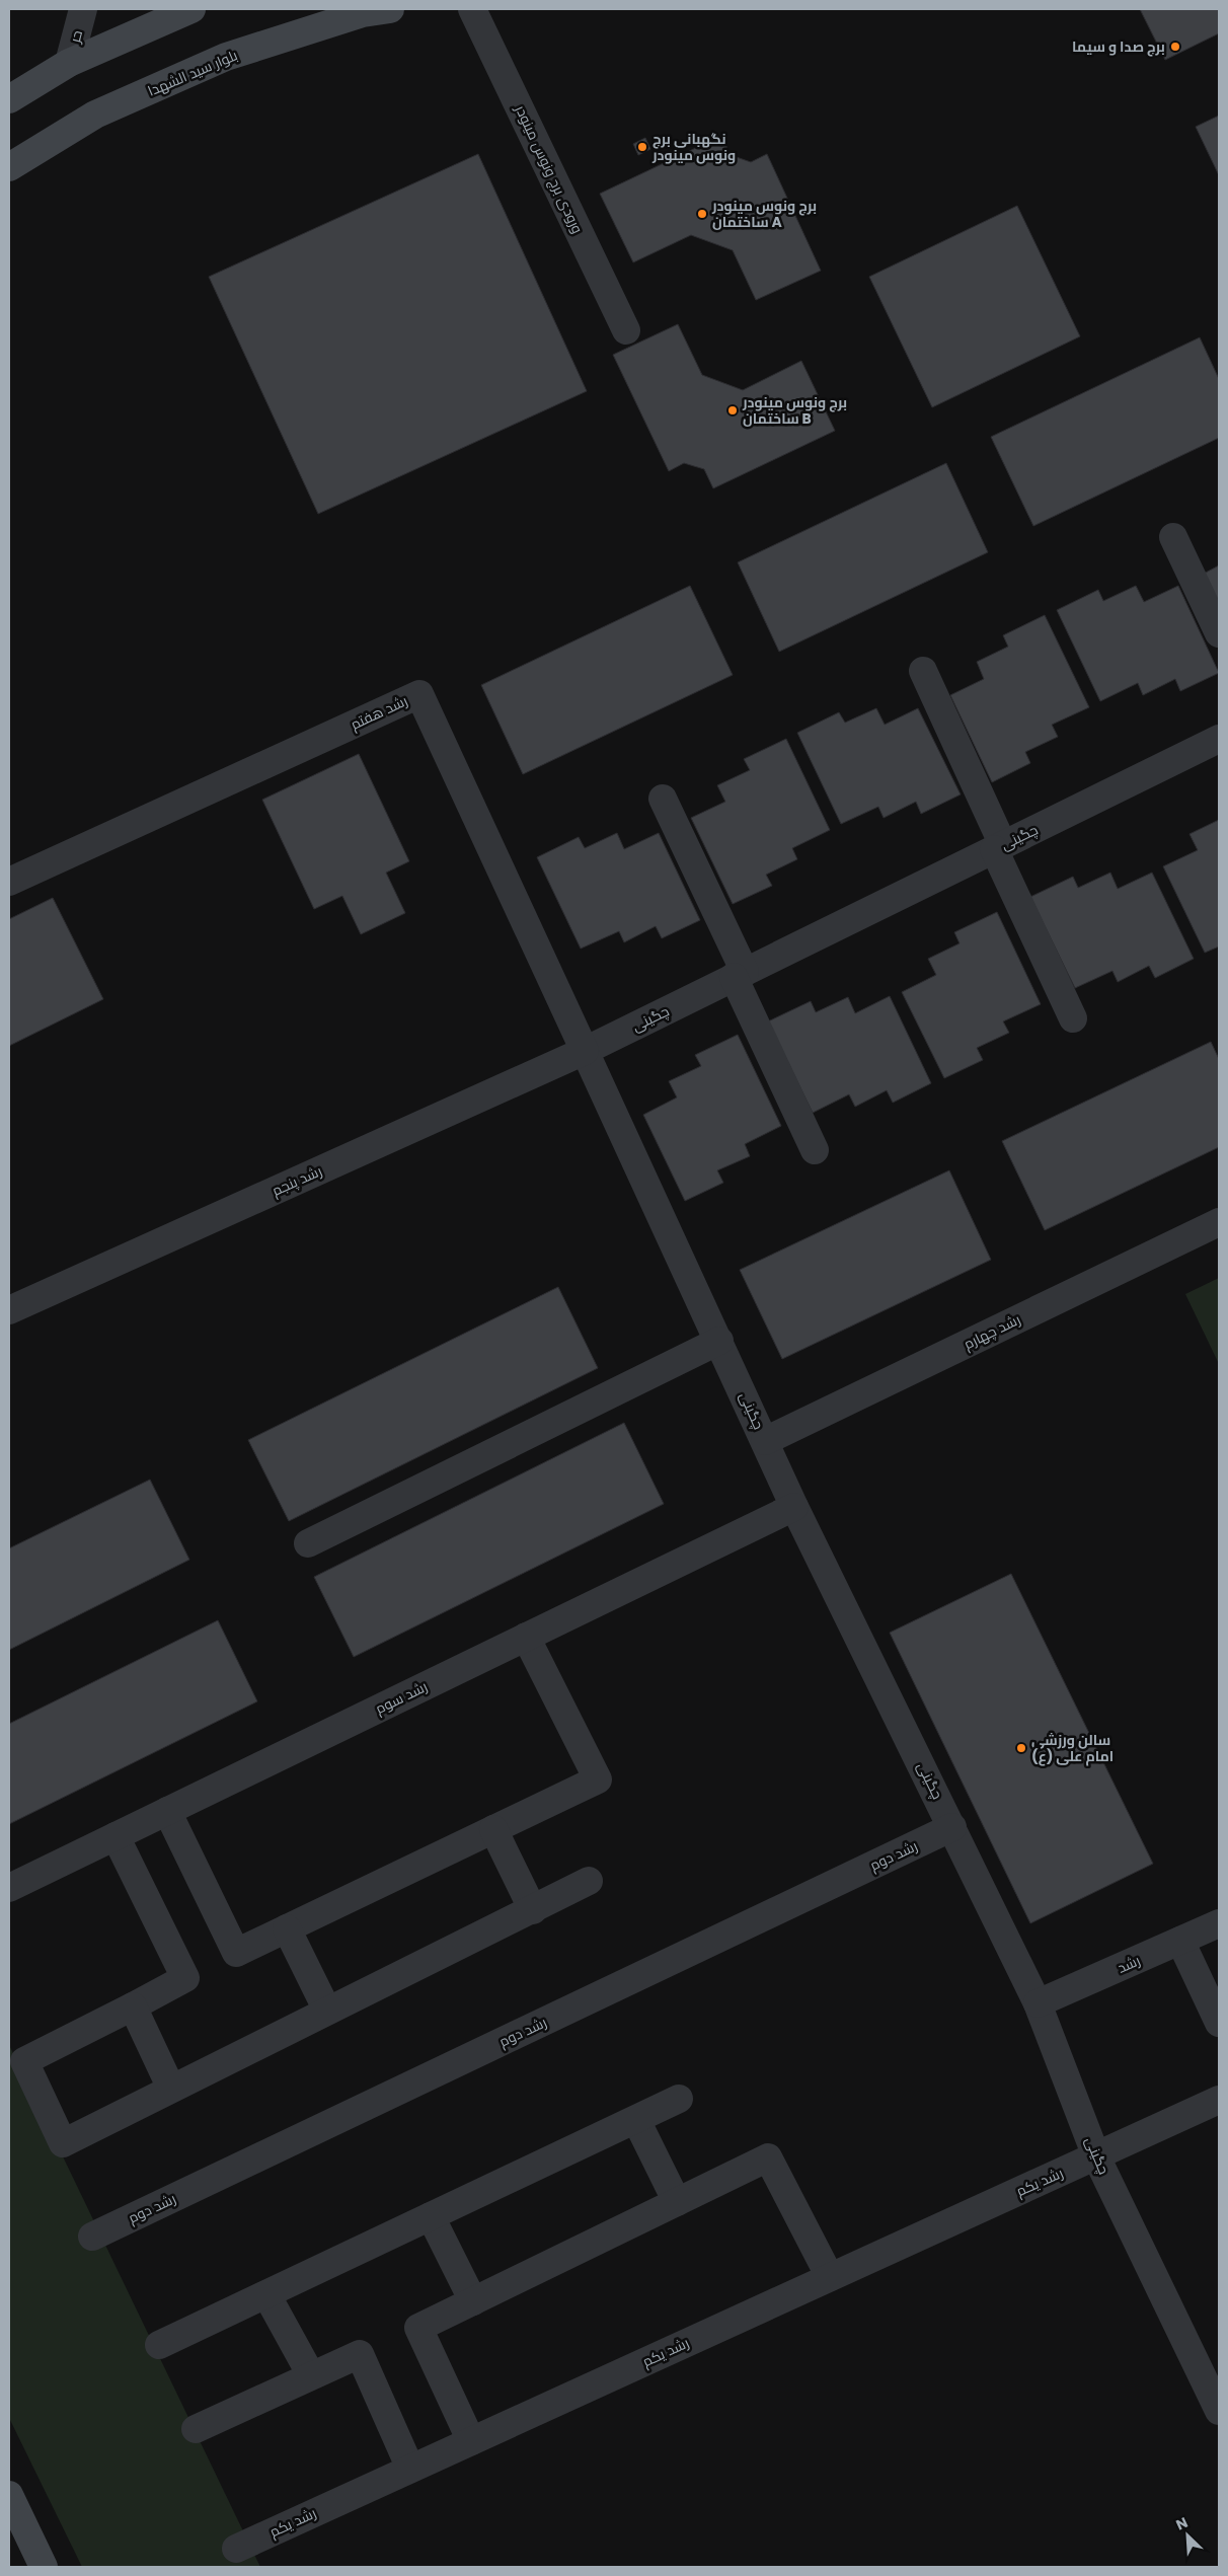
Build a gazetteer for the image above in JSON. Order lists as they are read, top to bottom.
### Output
{
  "streets": {
    "main road": ["بلوار سید الشهدا"],
    "street": [
      "حر",
      "ورودی برج ونوس مینودر",
      "رشد هفتم",
      "چگینی",
      "رشد پنجم",
      "رشد چهارم",
      "رشد سوم",
      "رشد دوم",
      "رشد",
      "رشد یکم"
    ]
  },
  "crossings": [
    ["رشد هفتم", "چگینی"],
    ["رشد هفتم", "رشد پنجم"],
    ["چگینی", "رشد پنجم"],
    ["چگینی", "رشد چهارم"],
    ["چگینی", "رشد سوم"],
    ["چگینی", "رشد دوم"],
    ["چگینی", "رشد"],
    ["چگینی", "رشد یکم"]
  ],
  "places": [
    "برج صدا و سیما",
    "نگهبانی برج ونوس مینودر",
    "برج ونوس مینودر ساختمان A",
    "برج ونوس مینودر ساختمان B",
    "سالن ورزشی امام علی (ع)"
  ],
  "north": "top left"
}
